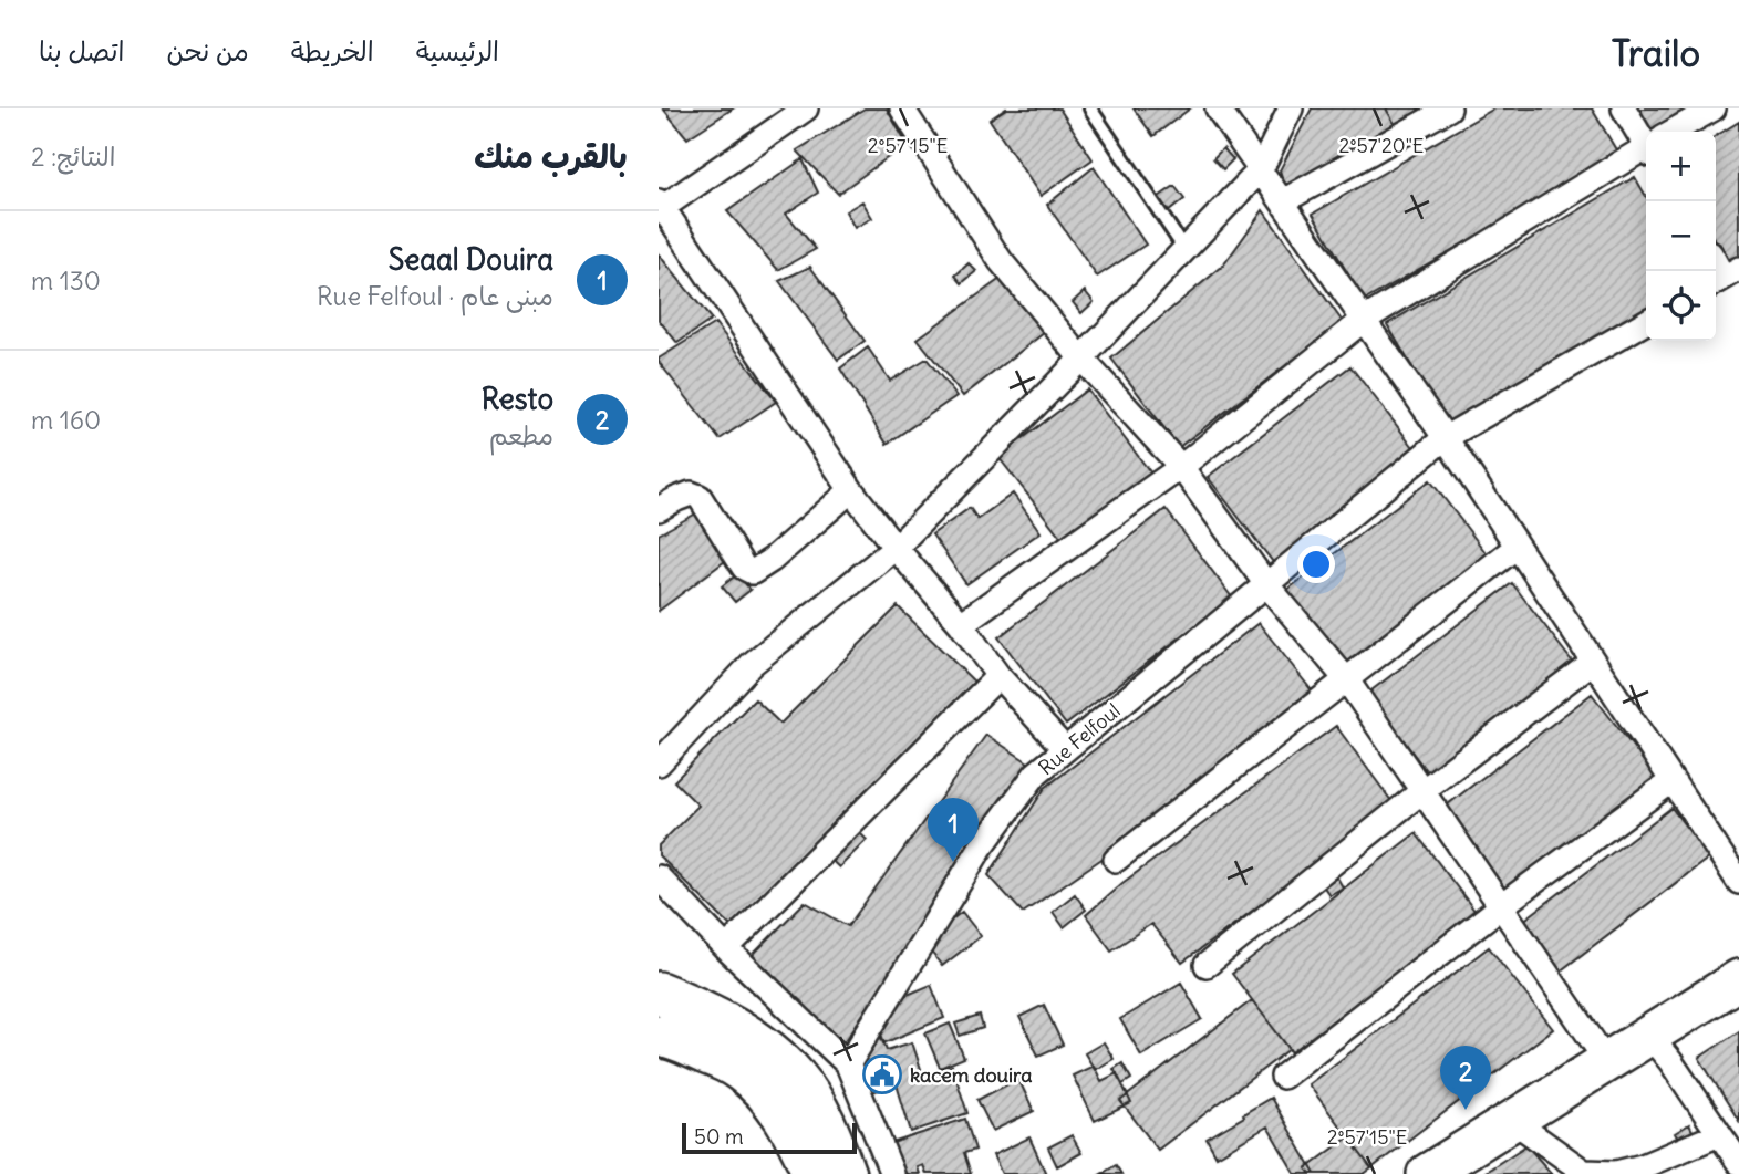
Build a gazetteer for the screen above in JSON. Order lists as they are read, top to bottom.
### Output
{
  "streets": {
    "street": ["Rue Felfoul"]
  },
  "places": {
    "public building": ["kacem douira"]
  },
  "scale_bar": "50 m",
  "page": {
    "header": "Trailo",
    "nav": [
      "الرئيسية",
      "الخريطة",
      "من نحن",
      "اتصل بنا"
    ],
    "heading": ["بالقرب منك", "النتائج: 2"],
    "map_buttons": ["+", "−"],
    "list": [
      {
        "mark": "1",
        "name": "Seaal Douira",
        "note": "مبنى عام · Rue Felfoul",
        "value": "130 m"
      },
      {
        "mark": "2",
        "name": "Resto",
        "note": "مطعم",
        "value": "160 m"
      }
    ],
    "pins": ["1", "2"],
    "scale": "50 m"
  },
  "coordinates": ["2°57'15\"E", "2°57'20\"E"]
}
